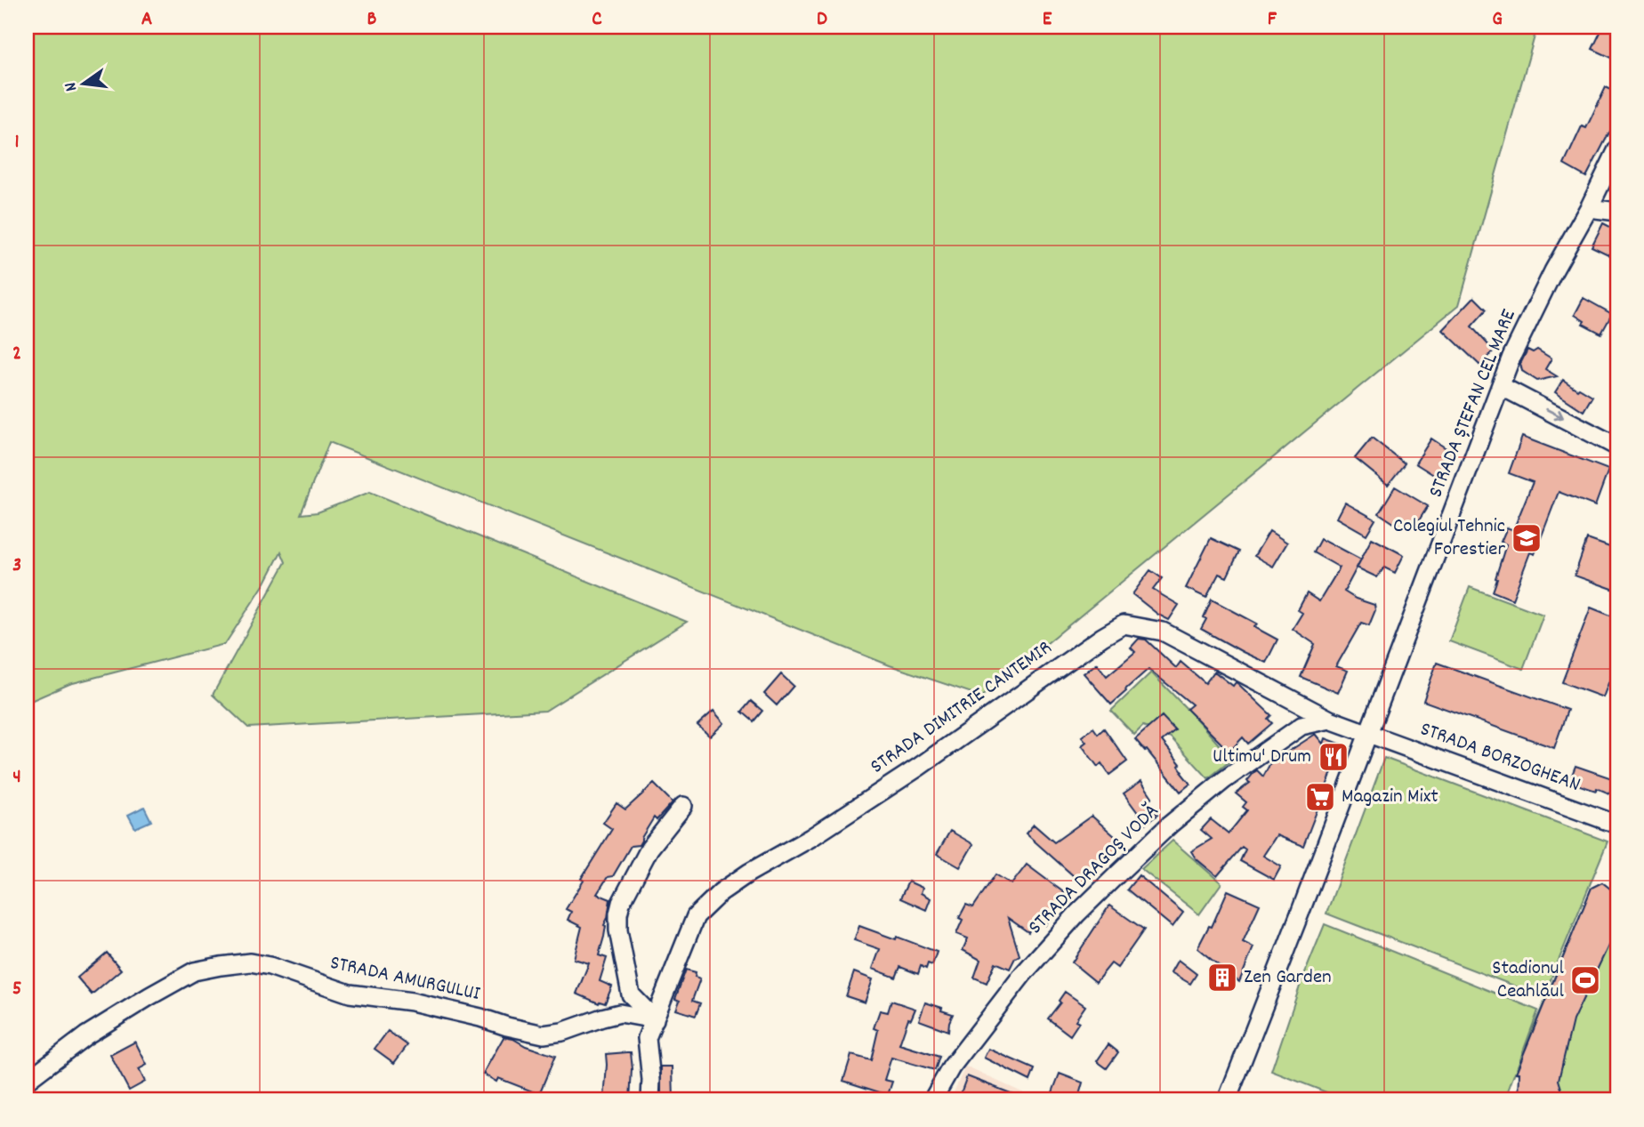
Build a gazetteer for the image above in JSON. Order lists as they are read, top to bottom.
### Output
{
  "streets": {
    "street": [
      "STRADA ȘTEFAN CEL MARE",
      "STRADA DIMITRIE CANTEMIR",
      "STRADA BORZOGHEAN",
      "STRADA DRAGOȘ VODĂ",
      "STRADA AMURGULUI"
    ]
  },
  "crossings": [
    ["STRADA ȘTEFAN CEL MARE", "STRADA DIMITRIE CANTEMIR"],
    ["STRADA ȘTEFAN CEL MARE", "STRADA BORZOGHEAN"],
    ["STRADA DIMITRIE CANTEMIR", "STRADA BORZOGHEAN"],
    ["STRADA DIMITRIE CANTEMIR", "STRADA DRAGOȘ VODĂ"],
    ["STRADA DIMITRIE CANTEMIR", "STRADA AMURGULUI"]
  ],
  "places": {
    "school or university": ["Colegiul Tehnic Forestier"],
    "restaurant": ["Ultimu' Drum"],
    "supermarket": ["Magazin Mixt"],
    "building": ["Zen Garden"],
    "sports": ["Stadionul Ceahlăul"]
  },
  "north": "left",
  "grid": {
    "columns": [
      "A",
      "B",
      "C",
      "D",
      "E",
      "F",
      "G"
    ],
    "rows": [
      "1",
      "2",
      "3",
      "4",
      "5"
    ]
  }
}
